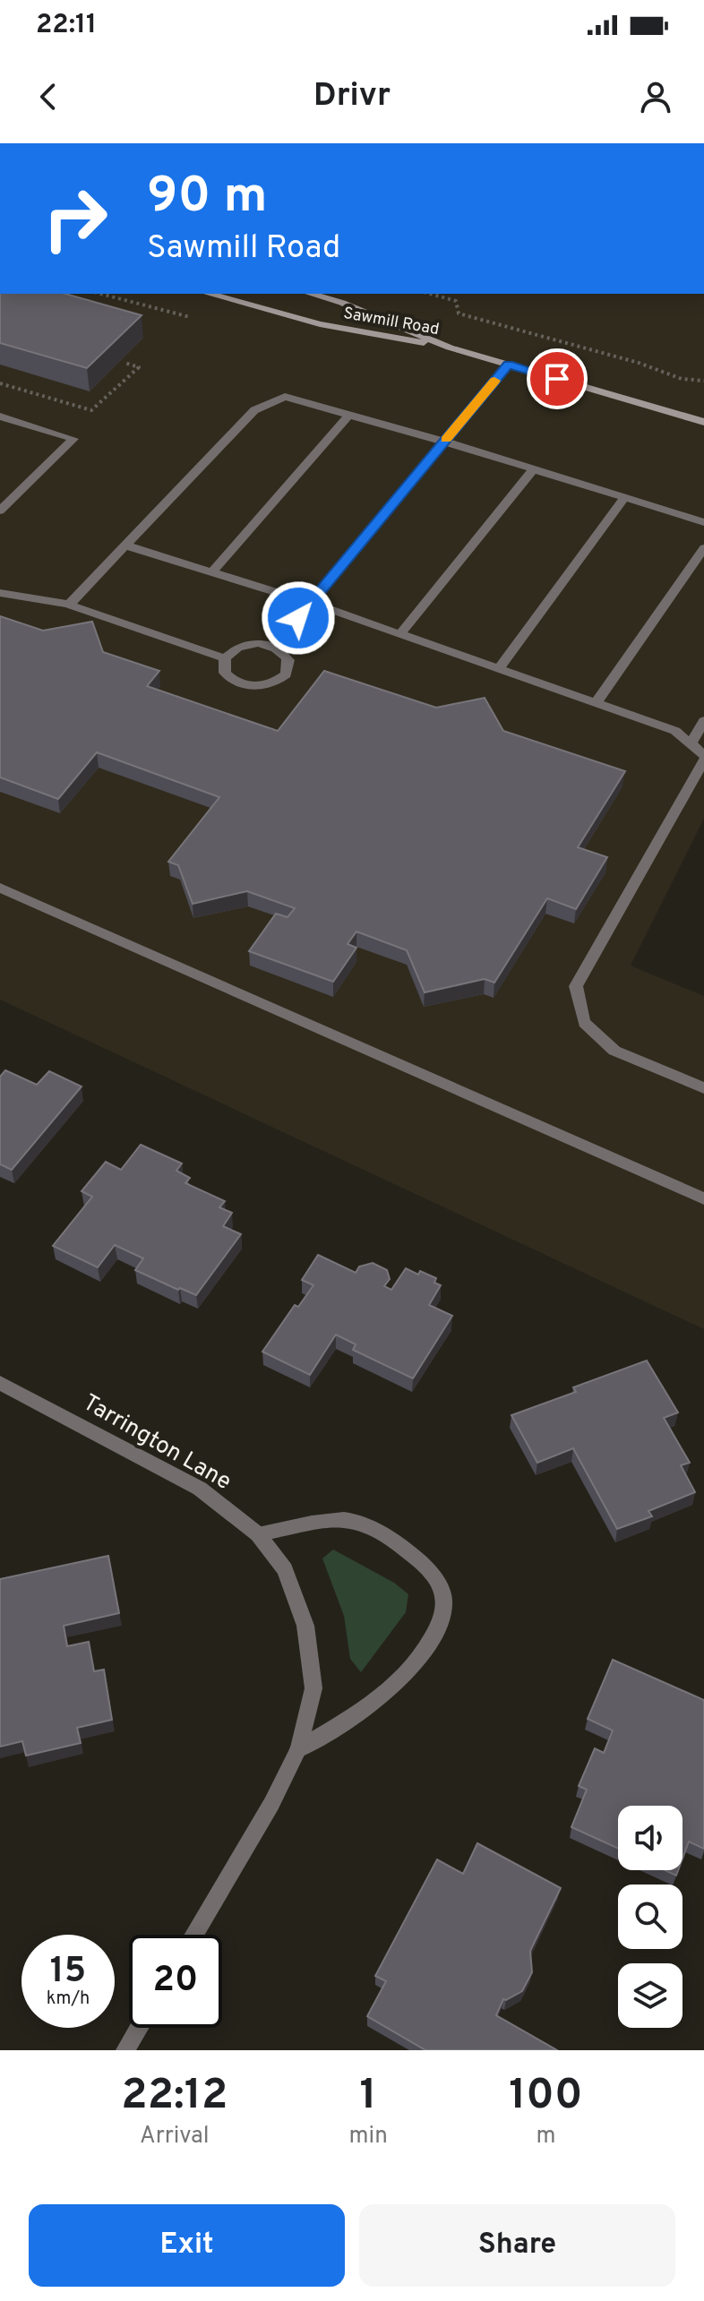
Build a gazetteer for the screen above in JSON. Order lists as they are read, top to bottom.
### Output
{
  "streets": {
    "main road": ["Sawmill Road"],
    "street": ["Tarrington Lane"]
  },
  "page": {
    "status": "22:11",
    "header": "Drivr",
    "turn": ["90 m", "Sawmill Road"],
    "speed": "15 km/h",
    "limit": "20",
    "eta": [
      "22:12",
      "Arrival",
      "1",
      "min",
      "100",
      "m"
    ],
    "buttons": ["Exit", "Share"]
  }
}
